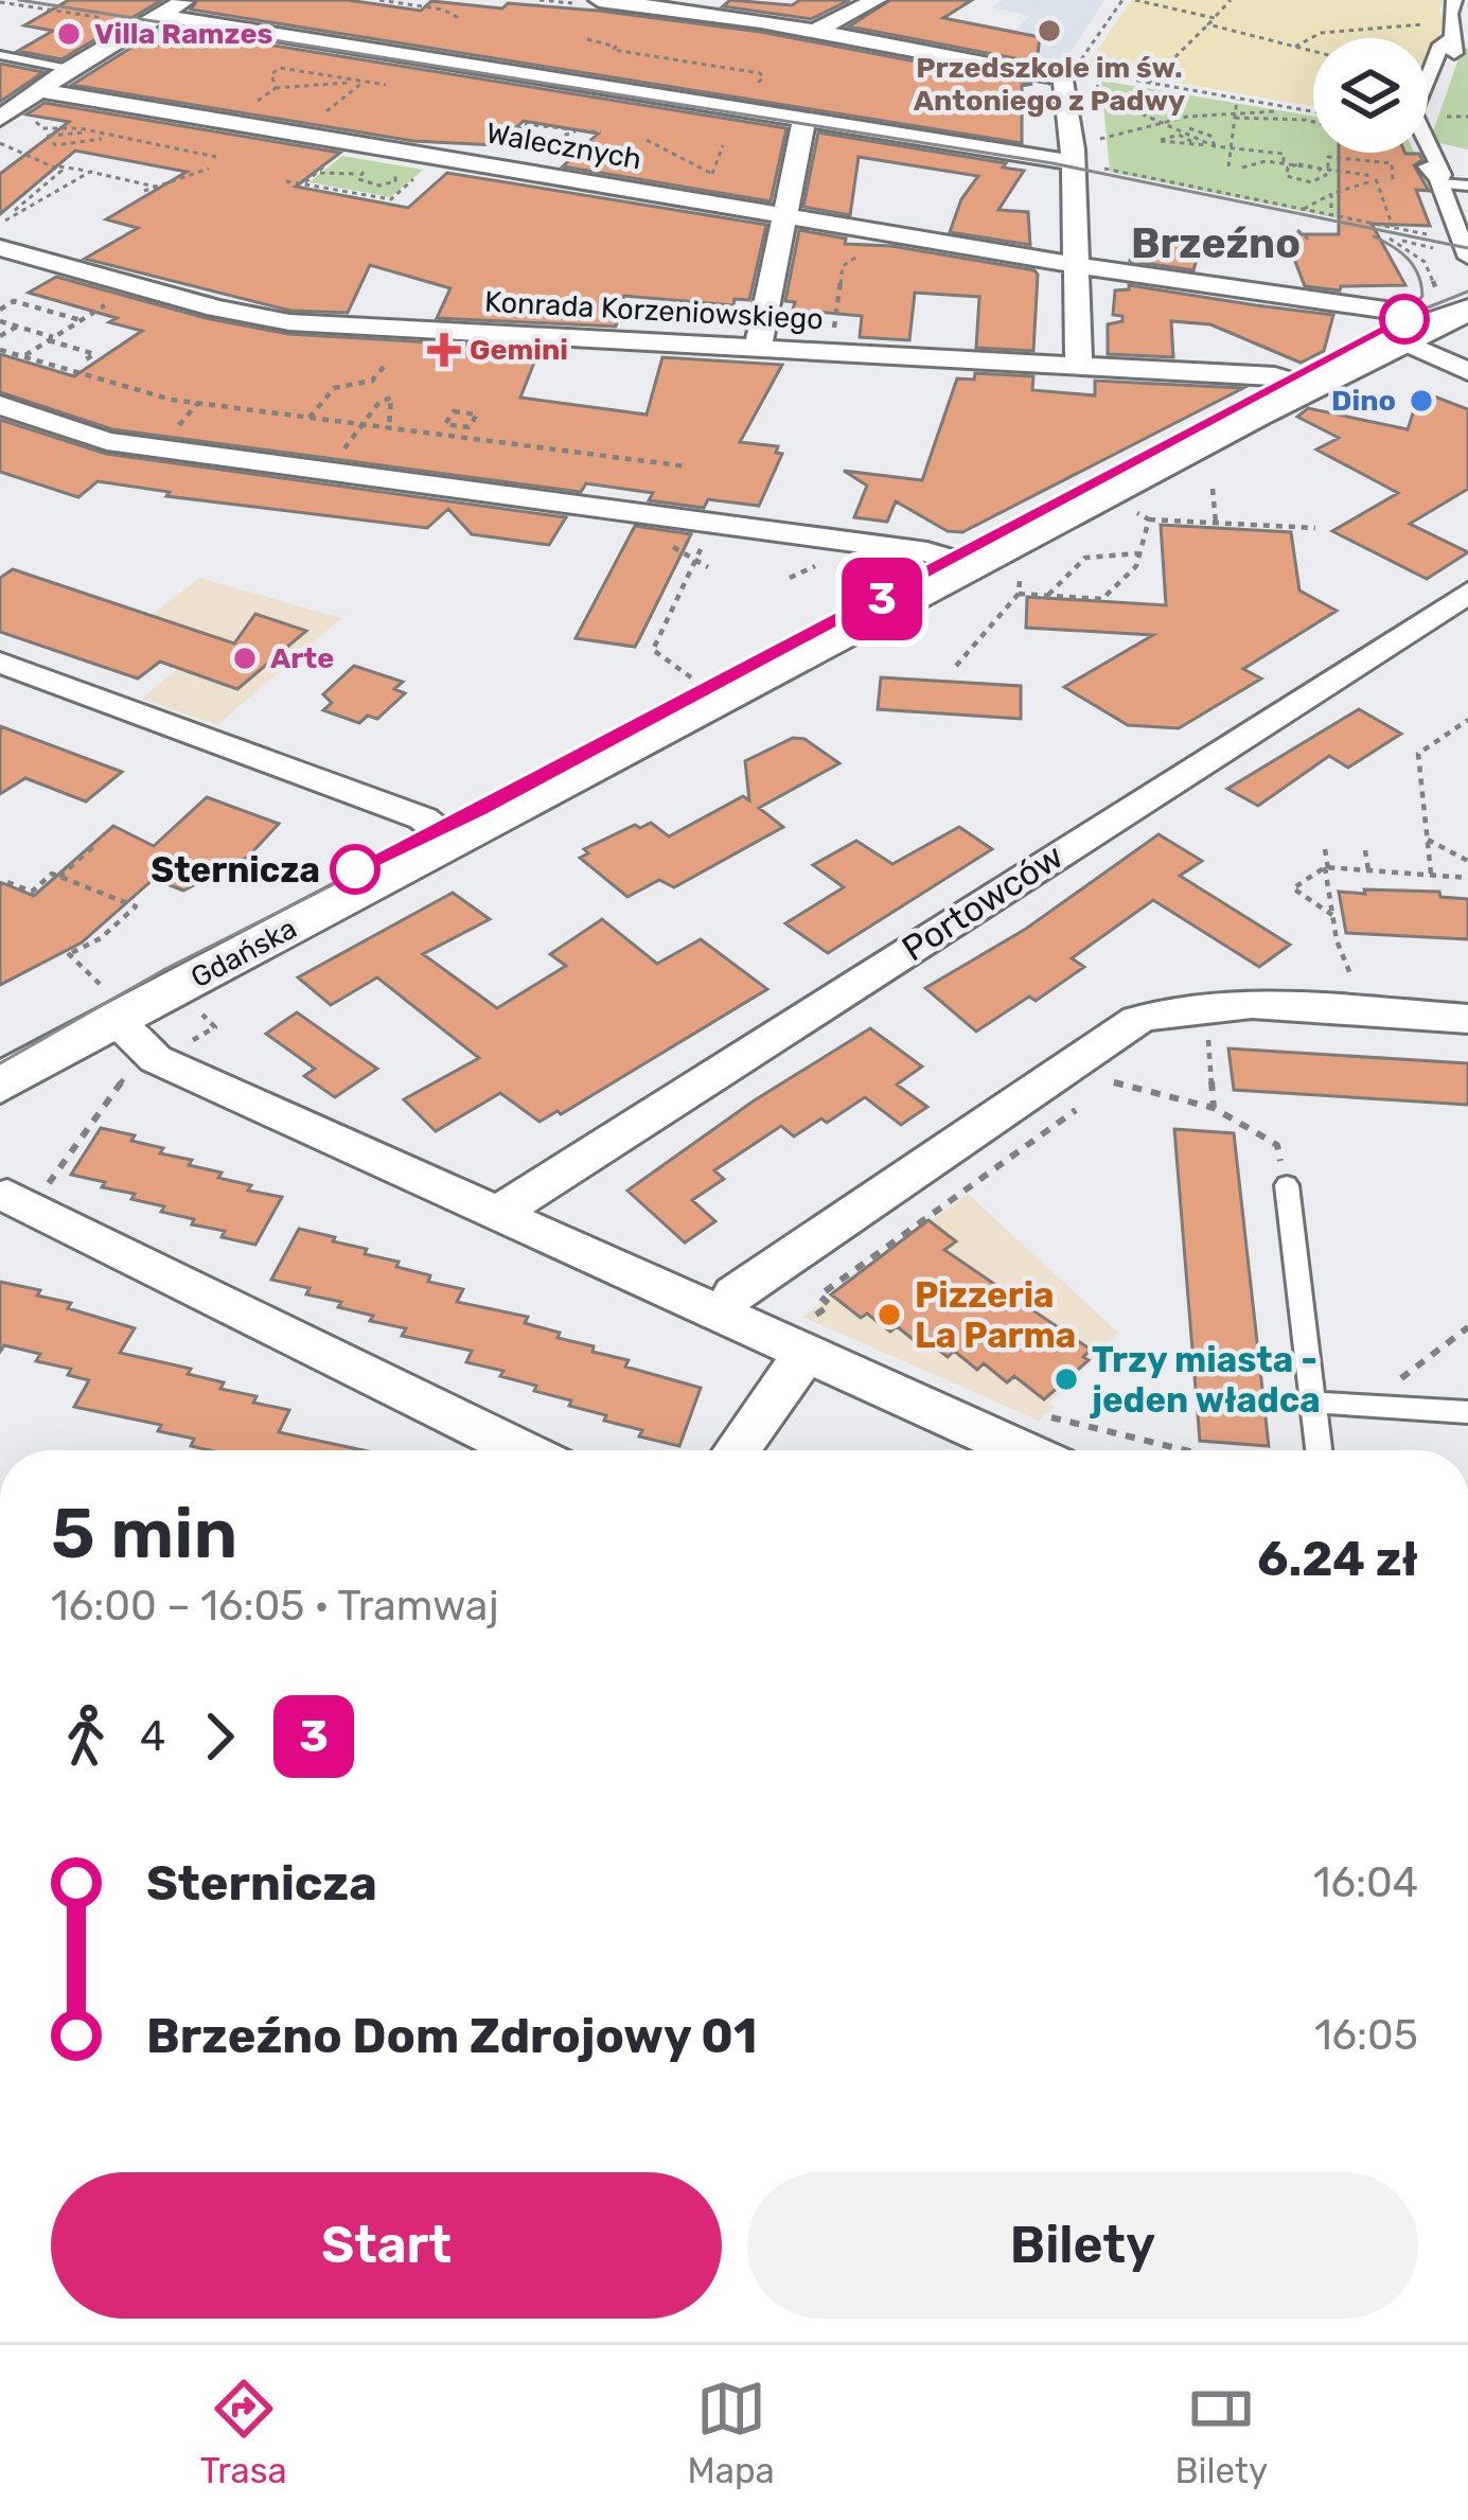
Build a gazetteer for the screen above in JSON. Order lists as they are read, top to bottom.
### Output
{
  "streets": {
    "street": [
      "Walecznych",
      "Konrada Korzeniowskiego",
      "Portowców",
      "Gdańska"
    ]
  },
  "crossings": [
    ["Walecznych", "Gdańska"],
    ["Konrada Korzeniowskiego", "Gdańska"]
  ],
  "districts": ["Brzeźno"],
  "places": {
    "other": [
      "Przedszkole im św. Antoniego z Padwy",
      "Villa Ramzes",
      "Dino",
      "Arte",
      "Sternicza",
      "Pizzeria La Parma",
      "Trzy miasta - jeden władca"
    ],
    "health": ["Gemini"]
  },
  "lines": ["tram line 3"],
  "page": {
    "on_map": "3",
    "heading": ["5 min", "16:00 – 16:05 · Tramwaj", "6.24 zł"],
    "legs": ["4", "3"],
    "list": [
      {
        "name": "Sternicza",
        "value": "16:04"
      },
      {
        "name": "Brzeźno Dom Zdrojowy 01",
        "value": "16:05"
      }
    ],
    "buttons": ["Start", "Bilety"],
    "tabs": ["Trasa", "Mapa", "Bilety"]
  }
}
